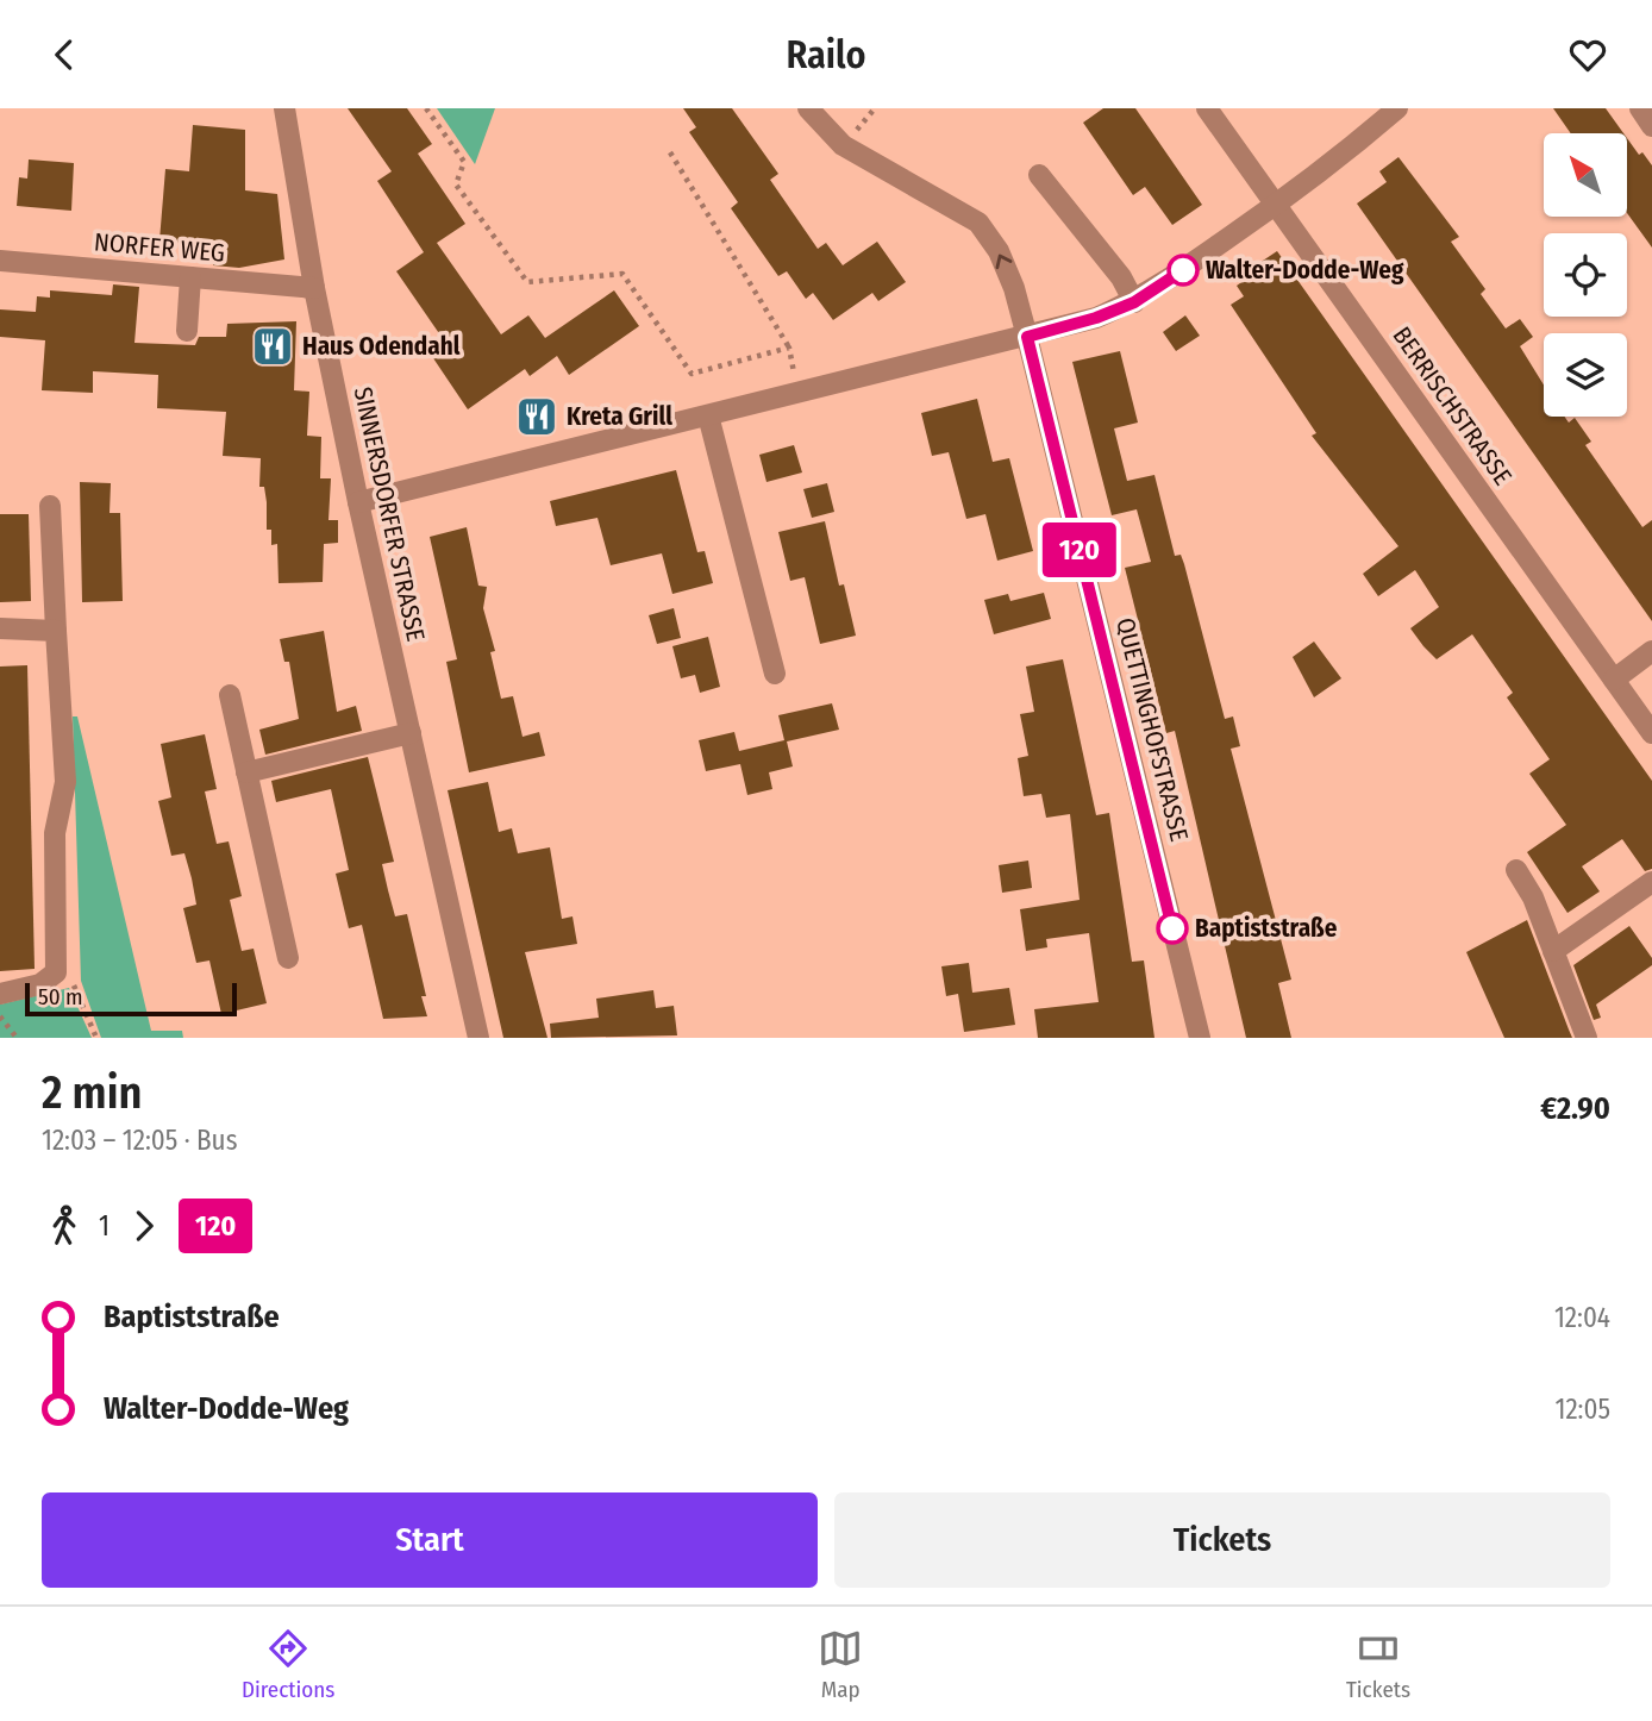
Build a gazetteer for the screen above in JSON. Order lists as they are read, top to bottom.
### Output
{
  "streets": {
    "street": [
      "NORFER WEG",
      "BERRISCHSTRASSE",
      "SINNERSDORFER STRASSE",
      "QUETTINGHOFSTRASSE"
    ]
  },
  "crossings": [
    ["NORFER WEG", "SINNERSDORFER STRASSE"]
  ],
  "places": {
    "other": ["Walter-Dodde-Weg", "Baptiststraße"],
    "restaurant": ["Haus Odendahl", "Kreta Grill"]
  },
  "lines": ["bus line 120"],
  "scale_bar": "50 m",
  "north": "top left",
  "page": {
    "header": "Railo",
    "on_map": "120",
    "scale": "50 m",
    "heading": ["2 min", "12:03 – 12:05 · Bus", "€2.90"],
    "legs": ["1", "120"],
    "list": [
      {
        "name": "Baptiststraße",
        "value": "12:04"
      },
      {
        "name": "Walter-Dodde-Weg",
        "value": "12:05"
      }
    ],
    "buttons": ["Start", "Tickets"],
    "tabs": ["Directions", "Map", "Tickets"]
  }
}
